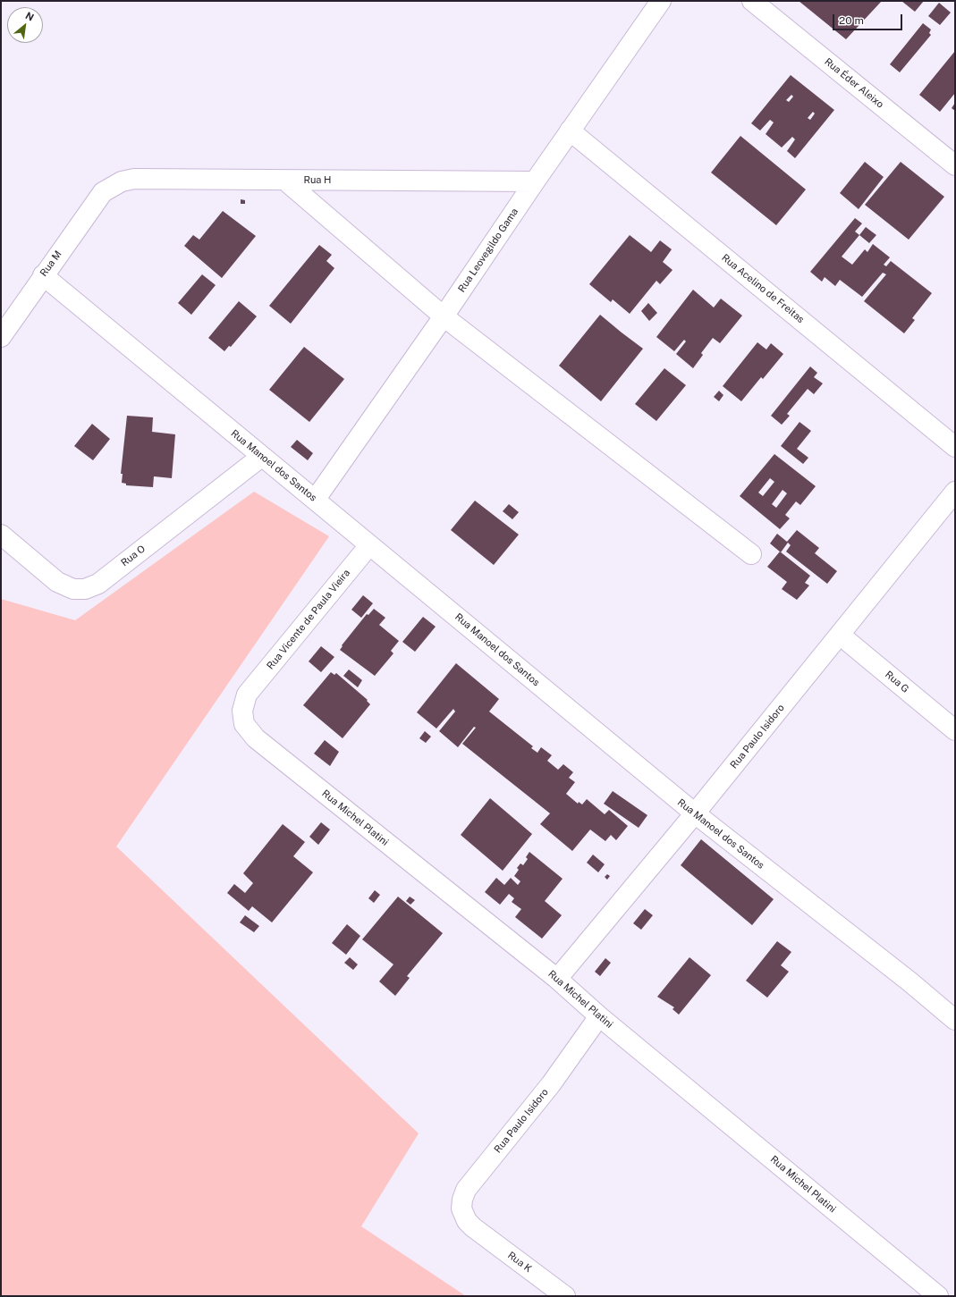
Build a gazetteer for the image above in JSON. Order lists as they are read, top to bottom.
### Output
{
  "streets": {
    "street": [
      "Rua Éder Aleixo",
      "Rua H",
      "Rua Leovegildo Gama",
      "Rua M",
      "Rua Acelino de Freitas",
      "Rua Manoel dos Santos",
      "Rua O",
      "Rua Vicente de Paula Vieira",
      "Rua G",
      "Rua Paulo Isidoro",
      "Rua Michel Platini",
      "Rua K"
    ]
  },
  "crossings": [
    ["Rua H", "Rua Leovegildo Gama"],
    ["Rua H", "Rua M"],
    ["Rua Leovegildo Gama", "Rua Acelino de Freitas"],
    ["Rua Leovegildo Gama", "Rua Manoel dos Santos"],
    ["Rua M", "Rua Manoel dos Santos"],
    ["Rua Manoel dos Santos", "Rua O"],
    ["Rua Manoel dos Santos", "Rua Vicente de Paula Vieira"],
    ["Rua Manoel dos Santos", "Rua Paulo Isidoro"],
    ["Rua Vicente de Paula Vieira", "Rua Michel Platini"],
    ["Rua G", "Rua Paulo Isidoro"],
    ["Rua Paulo Isidoro", "Rua Michel Platini"],
    ["Rua Paulo Isidoro", "Rua K"]
  ],
  "scale_bar": "20 m",
  "north": "top right"
}
